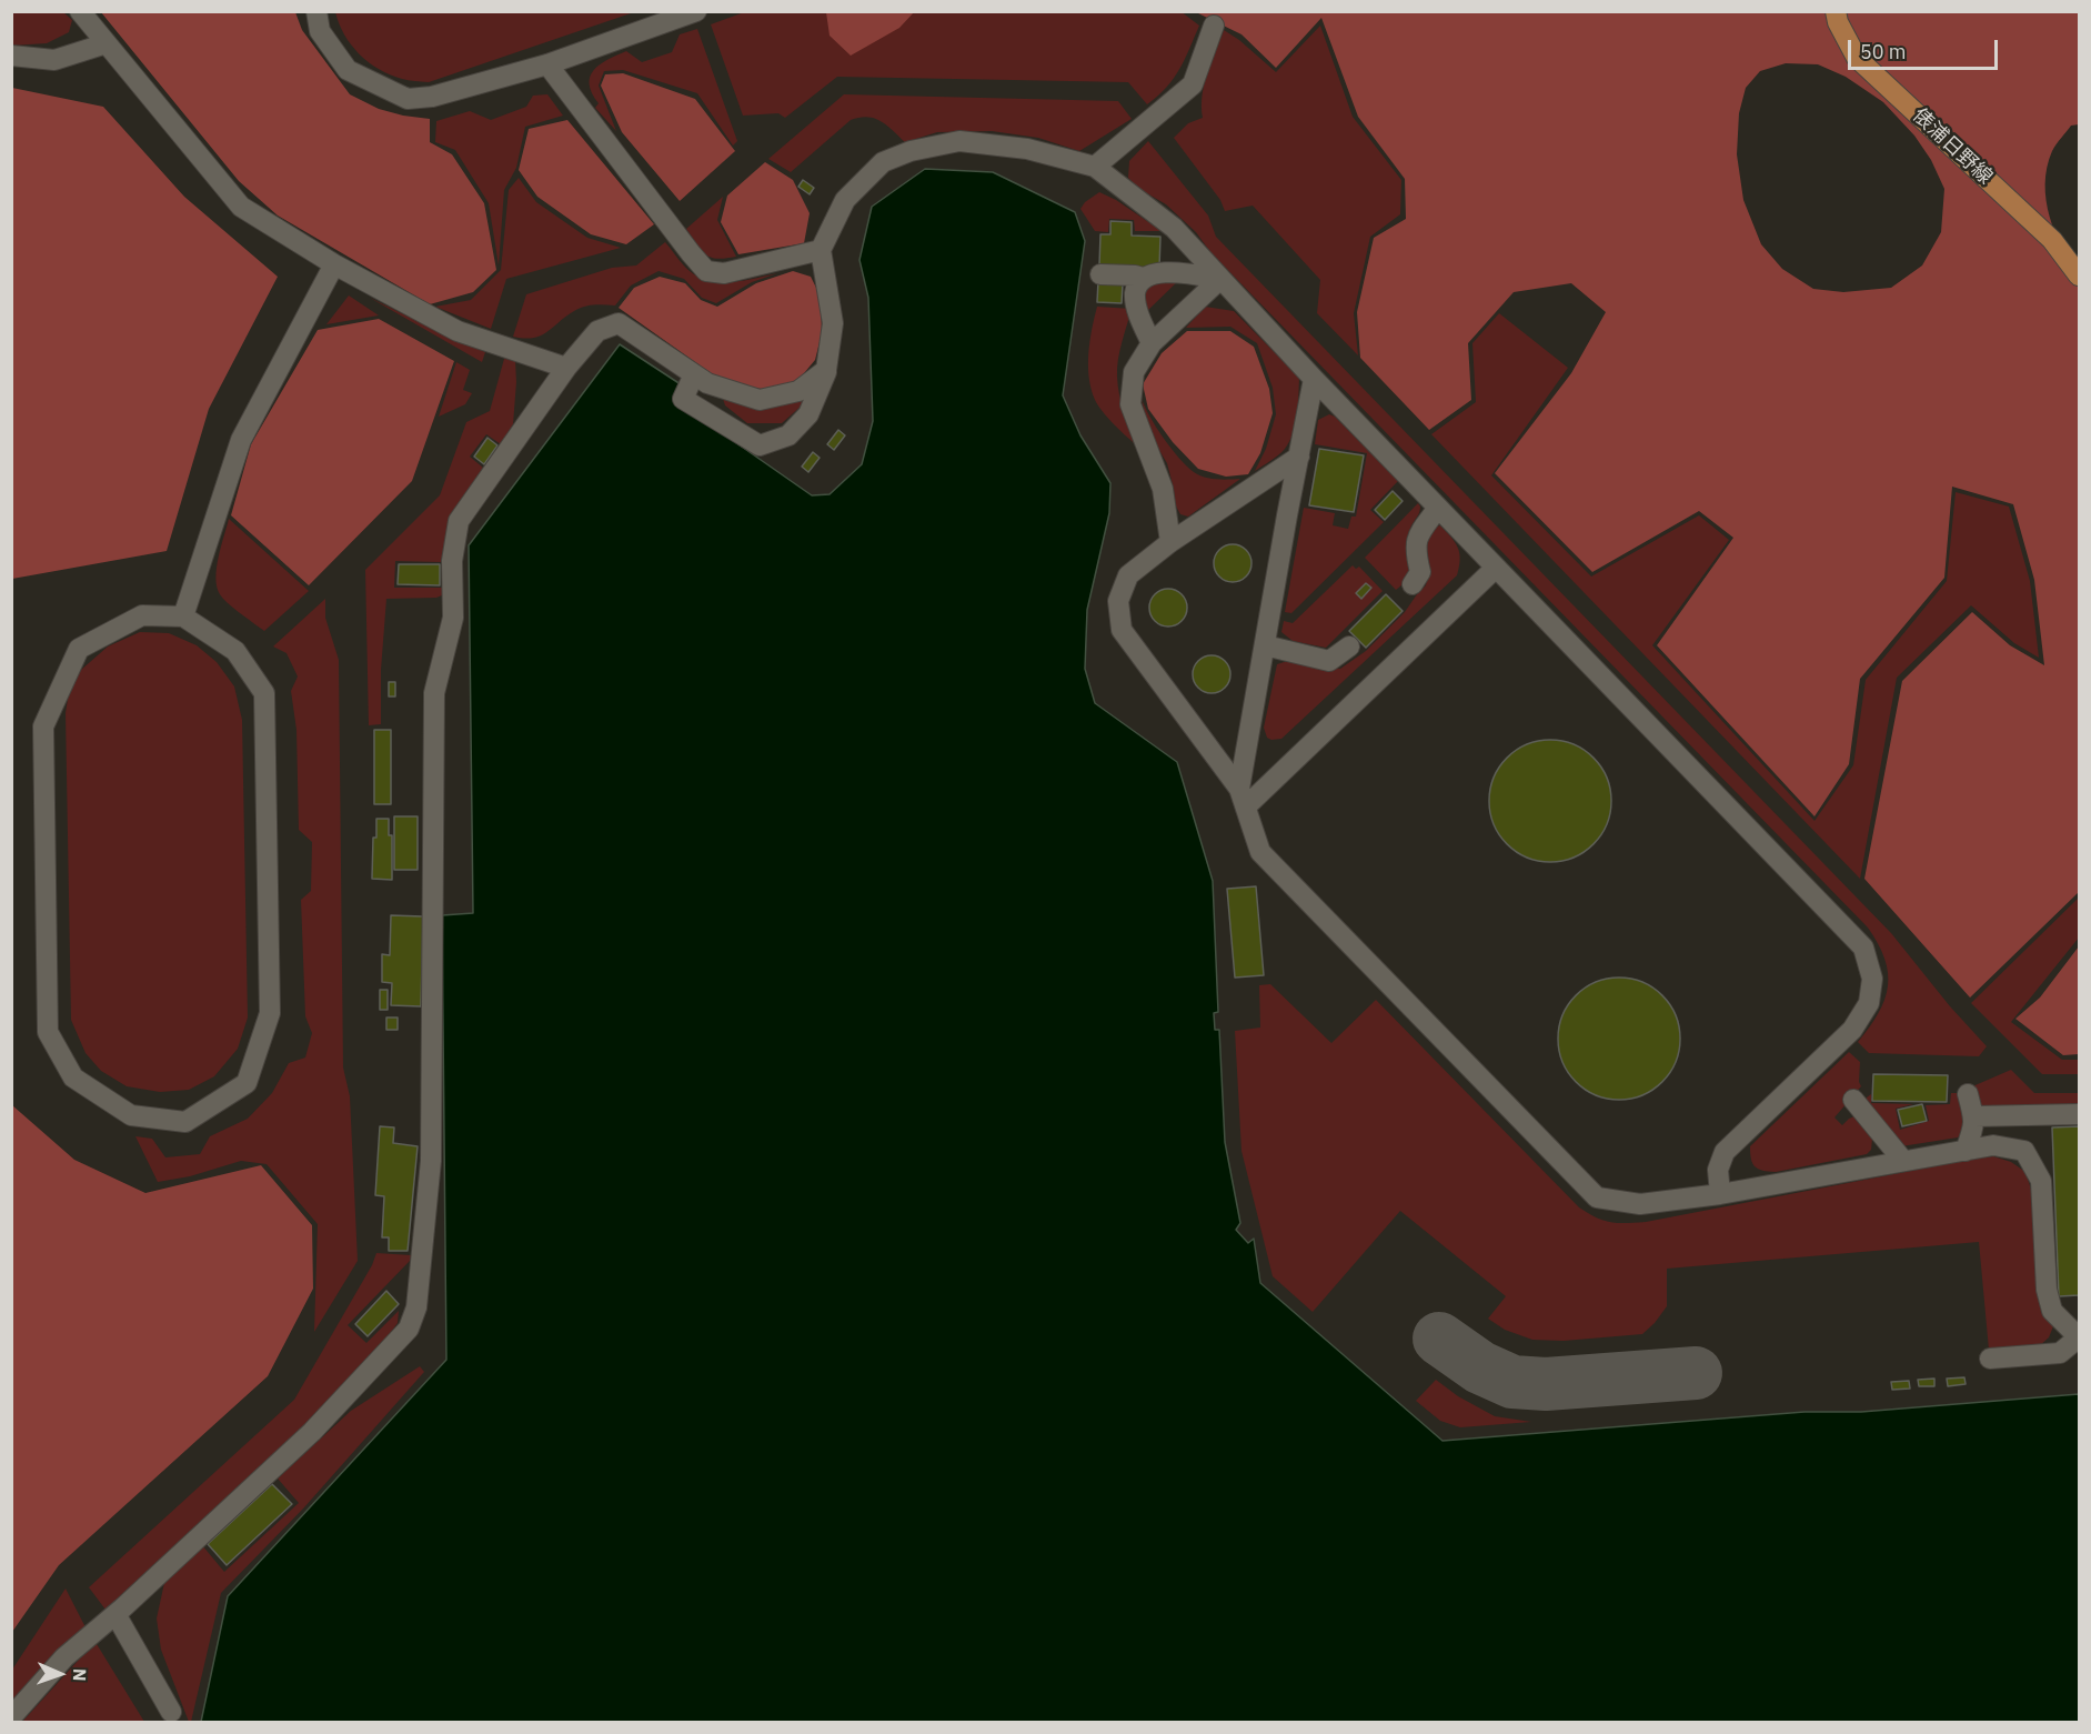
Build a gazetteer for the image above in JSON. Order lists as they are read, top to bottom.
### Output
{
  "streets": {
    "main road": ["俵浦日野線"]
  },
  "scale_bar": "50 m",
  "north": "right"
}
